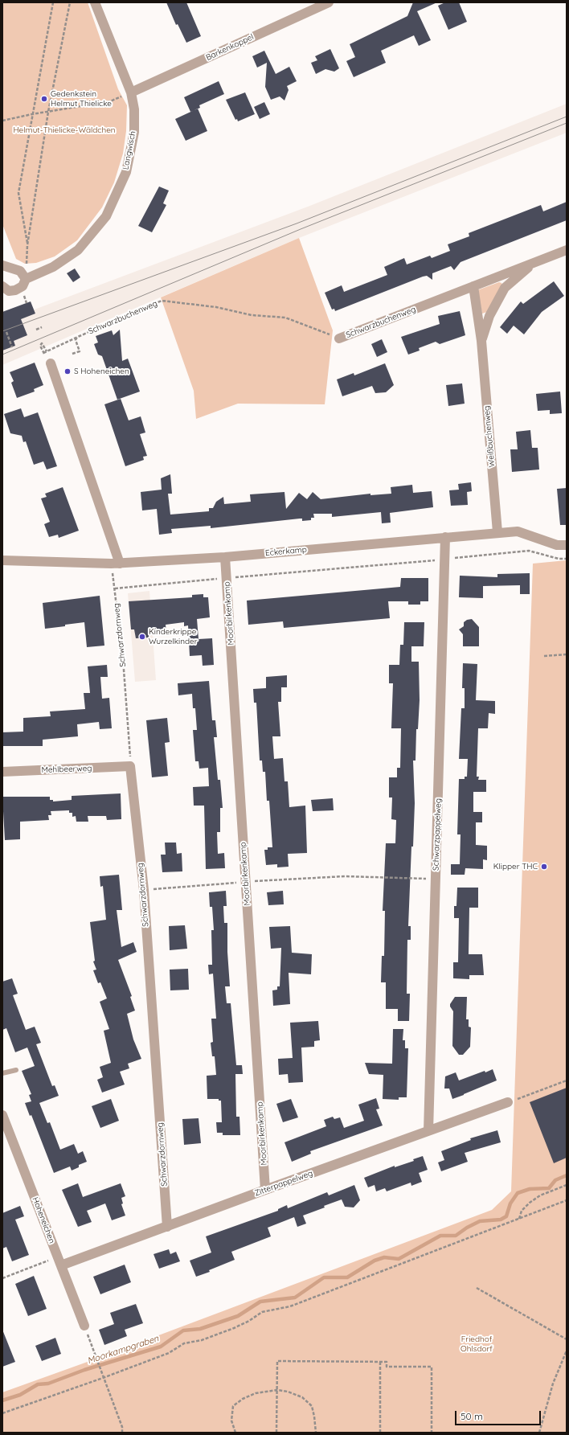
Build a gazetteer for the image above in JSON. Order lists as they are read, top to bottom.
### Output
{
  "streets": {
    "street": [
      "Barkenkoppel",
      "Langwisch",
      "Schwarzbuchenweg",
      "Weißbuchenweg",
      "Eckerkamp",
      "Moorbirkenkamp",
      "Schwarzdornweg",
      "Mehlbeerweg",
      "Schwarzpappelweg",
      "Zitterpappelweg",
      "Hoheneichen"
    ]
  },
  "crossings": [
    ["Barkenkoppel", "Langwisch"],
    ["Schwarzbuchenweg", "Weißbuchenweg"],
    ["Weißbuchenweg", "Eckerkamp"],
    ["Eckerkamp", "Moorbirkenkamp"],
    ["Eckerkamp", "Schwarzdornweg"],
    ["Eckerkamp", "Schwarzpappelweg"],
    ["Moorbirkenkamp", "Zitterpappelweg"],
    ["Schwarzdornweg", "Mehlbeerweg"],
    ["Schwarzdornweg", "Zitterpappelweg"],
    ["Schwarzpappelweg", "Zitterpappelweg"],
    ["Zitterpappelweg", "Hoheneichen"]
  ],
  "water": ["Moorkampgraben"],
  "parks": ["Helmut-Thielicke-Wäldchen", "Friedhof Ohlsdorf"],
  "places": [
    "Gedenkstein Helmut Thielicke",
    "S Hoheneichen",
    "Kinderkrippe Wurzelkinder",
    "Klipper THC"
  ],
  "scale_bar": "50 m"
}
